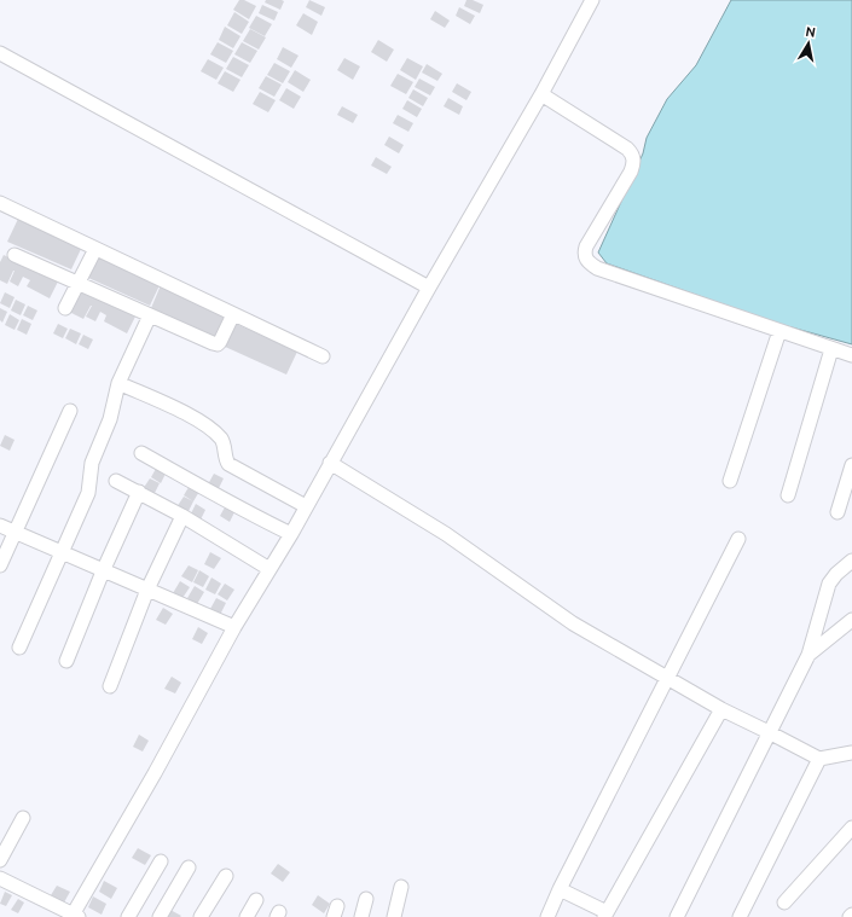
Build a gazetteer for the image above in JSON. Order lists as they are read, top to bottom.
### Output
{
  "north": "top"
}
